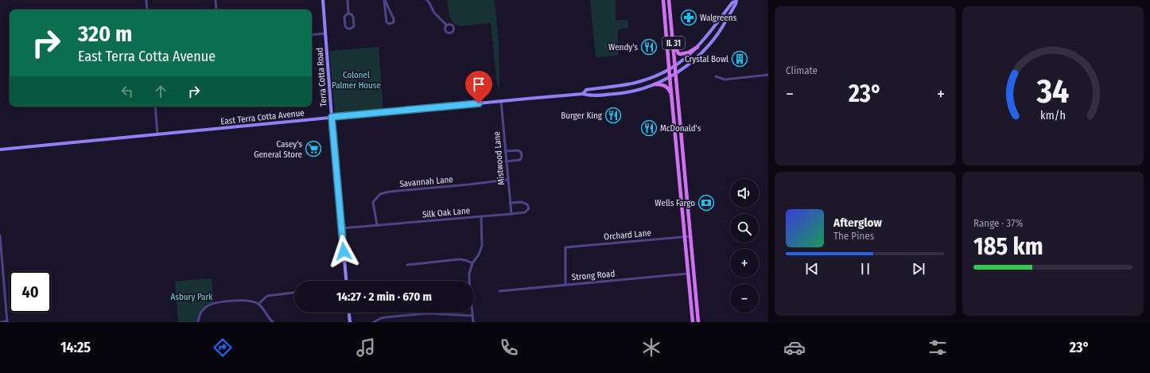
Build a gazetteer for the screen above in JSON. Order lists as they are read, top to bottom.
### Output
{
  "streets": {
    "main road": ["IL 31", "Terra Cotta Road", "East Terra Cotta Avenue"],
    "street": [
      "Mistwood Lane",
      "Savannah Lane",
      "Silk Oak Lane",
      "Orchard Lane",
      "Strong Road"
    ]
  },
  "crossings": [
    ["IL 31", "East Terra Cotta Avenue"],
    ["IL 31", "Orchard Lane"],
    ["IL 31", "Strong Road"],
    ["Terra Cotta Road", "East Terra Cotta Avenue"],
    ["Terra Cotta Road", "Silk Oak Lane"],
    ["East Terra Cotta Avenue", "Mistwood Lane"],
    ["Mistwood Lane", "Savannah Lane"],
    ["Mistwood Lane", "Silk Oak Lane"],
    ["Savannah Lane", "Silk Oak Lane"],
    ["Orchard Lane", "Strong Road"]
  ],
  "parks": ["Colonel Palmer House", "Asbury Park"],
  "places": {
    "pharmacy": ["Walgreens"],
    "restaurant": ["Wendy's", "Burger King", "McDonald's"],
    "building": ["Crystal Bowl"],
    "supermarket": ["Casey's General Store"],
    "bank": ["Wells Fargo"]
  },
  "page": {
    "tile": [
      "Climate",
      ["Range · 37%", "185 km"]
    ],
    "turn": ["320 m", "East Terra Cotta Avenue"],
    "heat": ["−", "23°", "+"],
    "map_buttons": ["+", "−"],
    "song": ["Afterglow", "The Pines"],
    "limit": "40",
    "trip": "14:27 · 2 min · 670 m",
    "tabs": ["14:25", "23°"],
    "gauge": ["34", "km/h"]
  }
}
